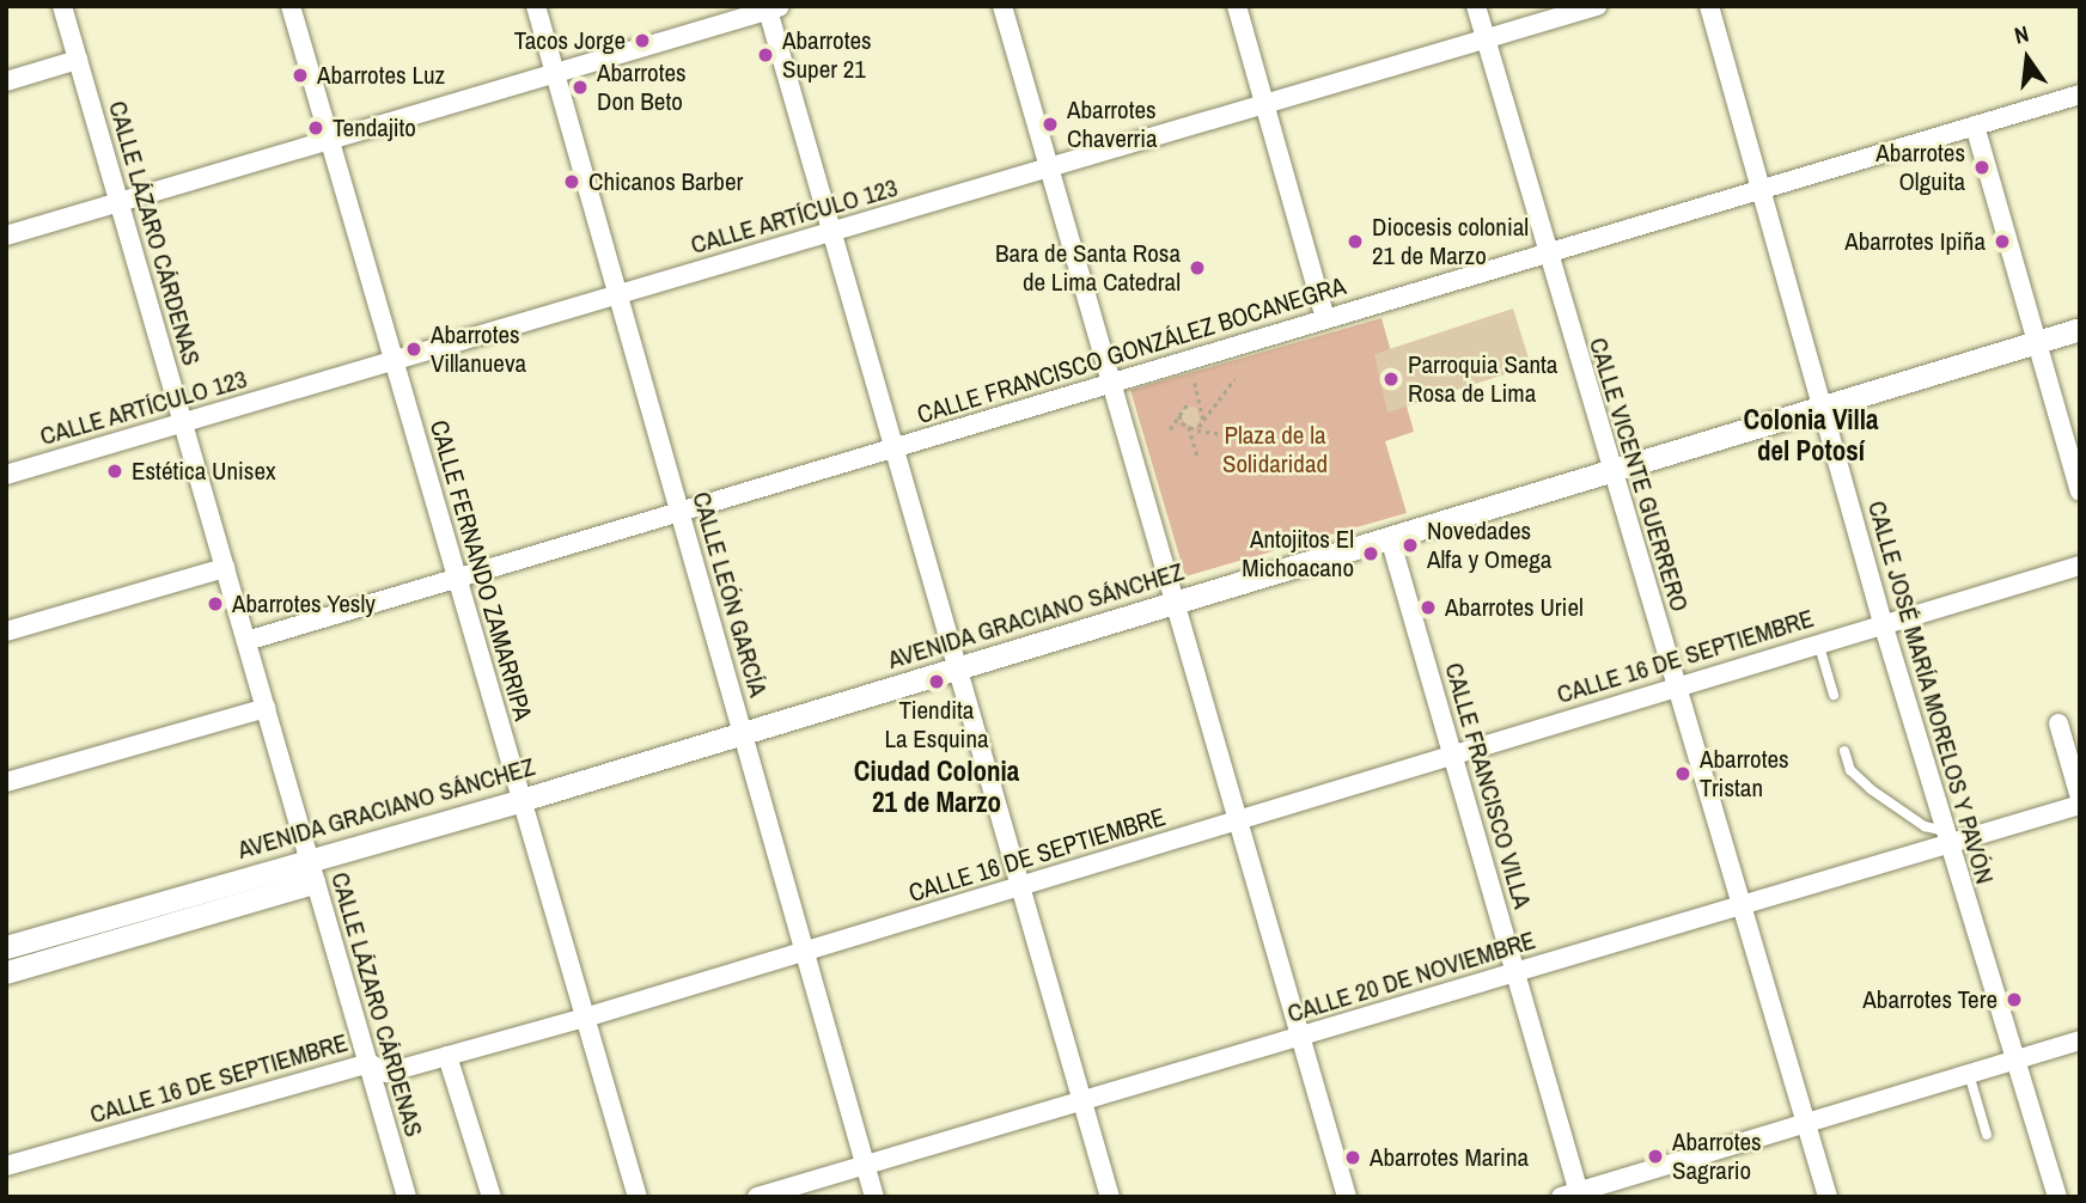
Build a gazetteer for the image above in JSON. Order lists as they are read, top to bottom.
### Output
{
  "streets": {
    "street": [
      "CALLE ARTÍCULO 123",
      "CALLE LÁZARO CÁRDENAS",
      "CALLE FRANCISCO GONZÁLEZ BOCANEGRA",
      "CALLE VICENTE GUERRERO",
      "CALLE FERNANDO ZAMARRIPA",
      "CALLE LEÓN GARCÍA",
      "AVENIDA GRACIANO SÁNCHEZ",
      "CALLE 16 DE SEPTIEMBRE",
      "CALLE JOSÉ MARÍA MORELOS Y PAVÓN",
      "CALLE FRANCISCO VILLA",
      "CALLE 20 DE NOVIEMBRE"
    ]
  },
  "crossings": [
    ["CALLE ARTÍCULO 123", "CALLE LÁZARO CÁRDENAS"],
    ["CALLE ARTÍCULO 123", "CALLE VICENTE GUERRERO"],
    ["CALLE ARTÍCULO 123", "CALLE FERNANDO ZAMARRIPA"],
    ["CALLE ARTÍCULO 123", "CALLE LEÓN GARCÍA"],
    ["CALLE LÁZARO CÁRDENAS", "CALLE FRANCISCO GONZÁLEZ BOCANEGRA"],
    ["CALLE LÁZARO CÁRDENAS", "AVENIDA GRACIANO SÁNCHEZ"],
    ["CALLE LÁZARO CÁRDENAS", "CALLE 16 DE SEPTIEMBRE"],
    ["CALLE FRANCISCO GONZÁLEZ BOCANEGRA", "CALLE VICENTE GUERRERO"],
    ["CALLE FRANCISCO GONZÁLEZ BOCANEGRA", "CALLE FERNANDO ZAMARRIPA"],
    ["CALLE FRANCISCO GONZÁLEZ BOCANEGRA", "CALLE LEÓN GARCÍA"],
    ["CALLE FRANCISCO GONZÁLEZ BOCANEGRA", "CALLE JOSÉ MARÍA MORELOS Y PAVÓN"],
    ["CALLE VICENTE GUERRERO", "AVENIDA GRACIANO SÁNCHEZ"],
    ["CALLE VICENTE GUERRERO", "CALLE 16 DE SEPTIEMBRE"],
    ["CALLE VICENTE GUERRERO", "CALLE 20 DE NOVIEMBRE"],
    ["CALLE FERNANDO ZAMARRIPA", "AVENIDA GRACIANO SÁNCHEZ"],
    ["CALLE FERNANDO ZAMARRIPA", "CALLE 16 DE SEPTIEMBRE"],
    ["CALLE LEÓN GARCÍA", "AVENIDA GRACIANO SÁNCHEZ"],
    ["CALLE LEÓN GARCÍA", "CALLE 16 DE SEPTIEMBRE"],
    ["CALLE LEÓN GARCÍA", "CALLE 20 DE NOVIEMBRE"],
    ["AVENIDA GRACIANO SÁNCHEZ", "CALLE JOSÉ MARÍA MORELOS Y PAVÓN"],
    ["AVENIDA GRACIANO SÁNCHEZ", "CALLE FRANCISCO VILLA"],
    ["CALLE 16 DE SEPTIEMBRE", "CALLE JOSÉ MARÍA MORELOS Y PAVÓN"],
    ["CALLE 16 DE SEPTIEMBRE", "CALLE FRANCISCO VILLA"],
    ["CALLE JOSÉ MARÍA MORELOS Y PAVÓN", "CALLE 20 DE NOVIEMBRE"],
    ["CALLE FRANCISCO VILLA", "CALLE 20 DE NOVIEMBRE"]
  ],
  "districts": ["Colonia Villa del Potosí", "Ciudad Colonia 21 de Marzo"],
  "parks": ["Plaza de la Solidaridad"],
  "places": [
    "Tacos Jorge",
    "Abarrotes Super 21",
    "Abarrotes Luz",
    "Abarrotes Don Beto",
    "Abarrotes Chaverria",
    "Tendajito",
    "Abarrotes Olguita",
    "Chicanos Barber",
    "Diocesis colonial 21 de Marzo",
    "Abarrotes Ipiña",
    "Bara de Santa Rosa de Lima Catedral",
    "Abarrotes Villanueva",
    "Parroquia Santa Rosa de Lima",
    "Estética Unisex",
    "Novedades Alfa y Omega",
    "Antojitos El Michoacano",
    "Abarrotes Yesly",
    "Abarrotes Uriel",
    "Tiendita La Esquina",
    "Abarrotes Tristan",
    "Abarrotes Tere",
    "Abarrotes Sagrario",
    "Abarrotes Marina"
  ],
  "north": "top"
}
